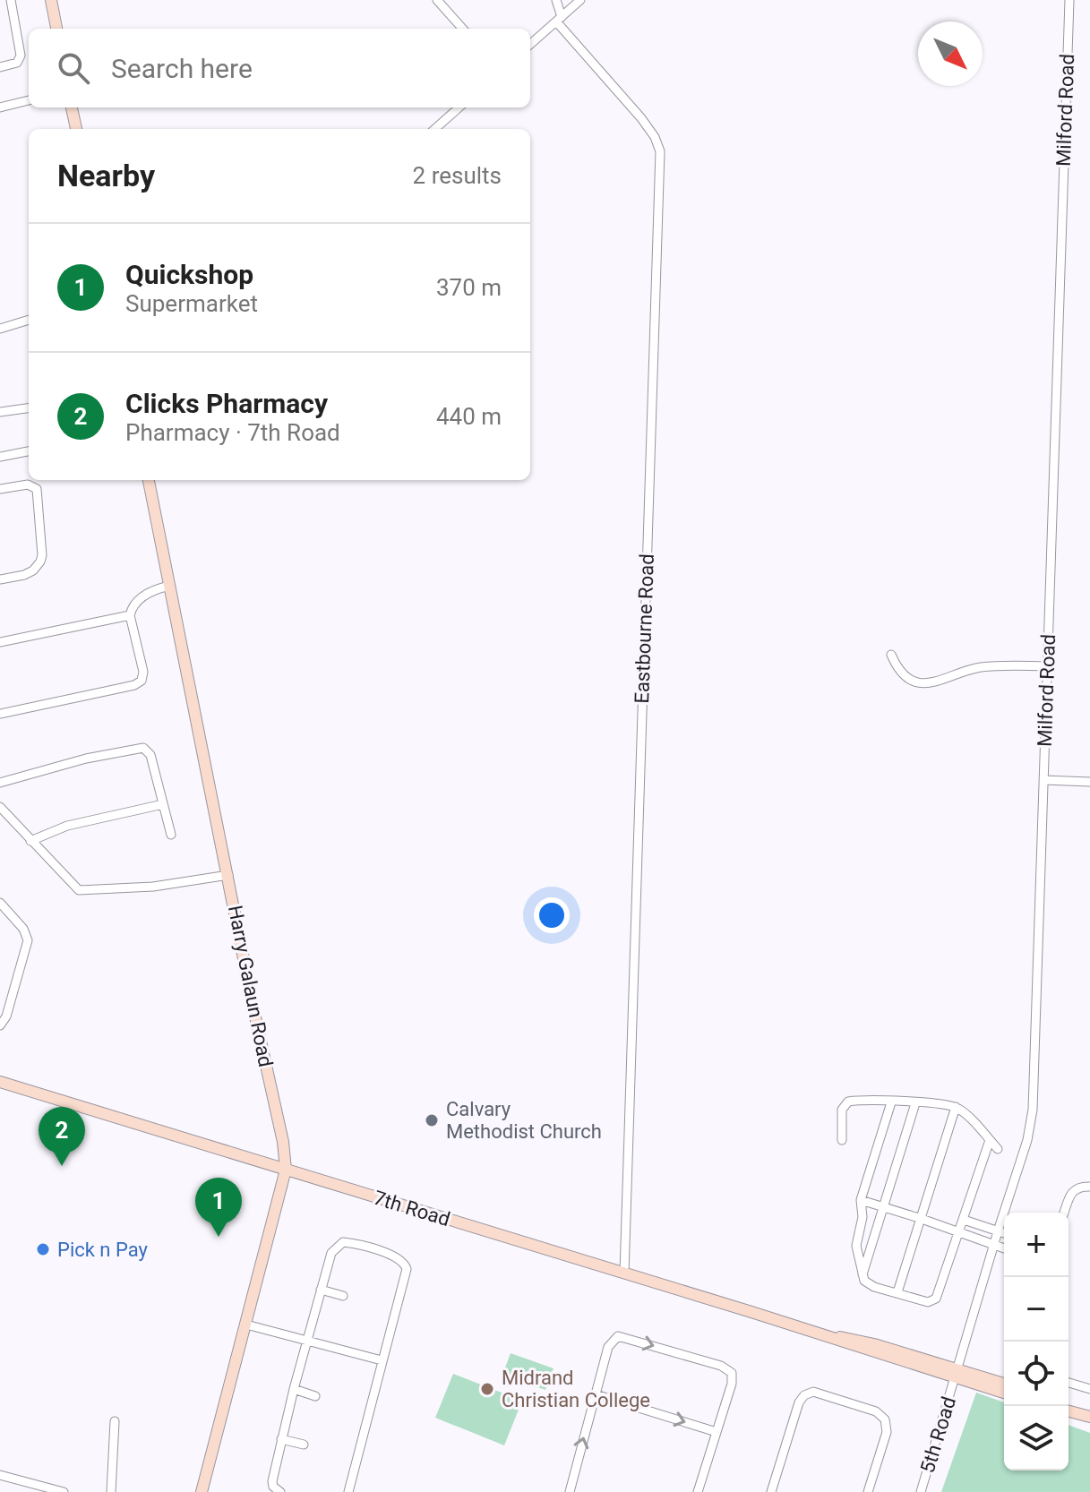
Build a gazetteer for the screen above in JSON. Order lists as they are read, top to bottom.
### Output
{
  "streets": {
    "street": [
      "Milford Road",
      "Eastbourne Road",
      "Harry Galaun Road",
      "7th Road",
      "5th Road"
    ]
  },
  "crossings": [
    ["Milford Road", "7th Road"],
    ["Milford Road", "5th Road"],
    ["Eastbourne Road", "7th Road"],
    ["Harry Galaun Road", "7th Road"],
    ["7th Road", "5th Road"]
  ],
  "places": ["Calvary Methodist Church", "Pick n Pay", "Midrand Christian College"],
  "north": "bottom right",
  "page": {
    "search": "Search here",
    "heading": ["Nearby", "2 results"],
    "list": [
      {
        "mark": "1",
        "name": "Quickshop",
        "note": "Supermarket",
        "value": "370 m"
      },
      {
        "mark": "2",
        "name": "Clicks Pharmacy",
        "note": "Pharmacy · 7th Road",
        "value": "440 m"
      }
    ],
    "pins": ["2", "1"],
    "map_buttons": ["+", "−"]
  }
}
